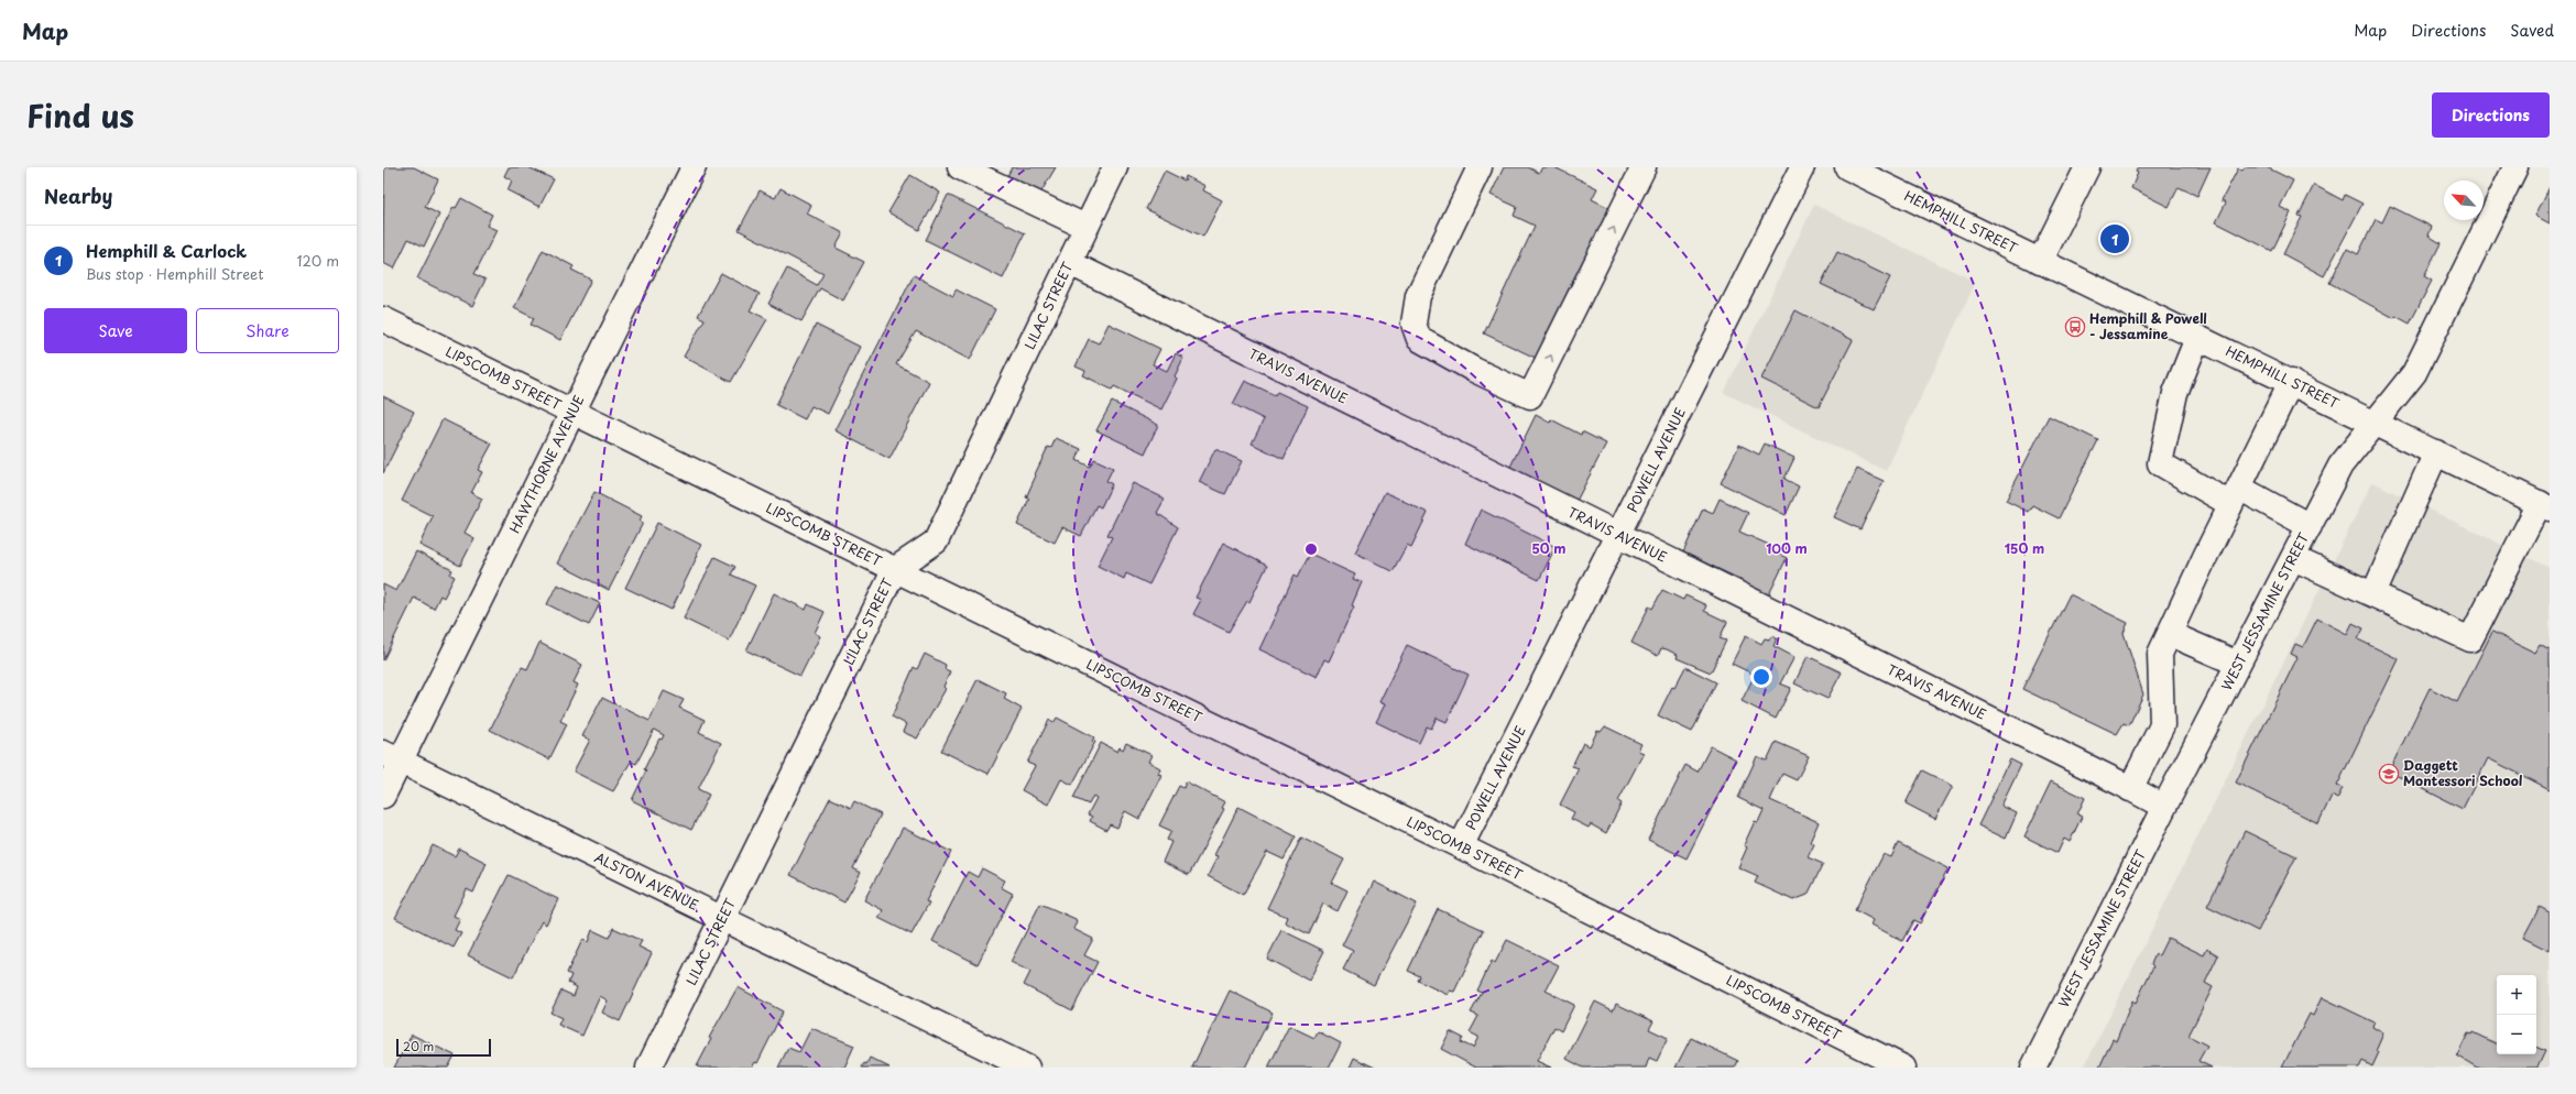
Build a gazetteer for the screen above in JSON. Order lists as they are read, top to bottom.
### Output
{
  "streets": {
    "street": [
      "HEMPHILL STREET",
      "LILAC STREET",
      "TRAVIS AVENUE",
      "LIPSCOMB STREET",
      "POWELL AVENUE",
      "HAWTHORNE AVENUE",
      "WEST JESSAMINE STREET",
      "ALSTON AVENUE"
    ]
  },
  "crossings": [
    ["HEMPHILL STREET", "WEST JESSAMINE STREET"],
    ["LILAC STREET", "TRAVIS AVENUE"],
    ["LILAC STREET", "LIPSCOMB STREET"],
    ["LILAC STREET", "ALSTON AVENUE"],
    ["TRAVIS AVENUE", "POWELL AVENUE"],
    ["TRAVIS AVENUE", "WEST JESSAMINE STREET"],
    ["LIPSCOMB STREET", "POWELL AVENUE"],
    ["LIPSCOMB STREET", "HAWTHORNE AVENUE"],
    ["HAWTHORNE AVENUE", "ALSTON AVENUE"]
  ],
  "places": {
    "bus stop": ["Hemphill & Powell - Jessamine"],
    "school or university": ["Daggett Montessori School"]
  },
  "scale_bar": "20 m",
  "north": "top left",
  "page": {
    "header": "Map",
    "nav": ["Map", "Directions", "Saved"],
    "title": "Find us",
    "buttons": [
      "Directions",
      ["Save", "Share"]
    ],
    "heading": "Nearby",
    "pins": "1",
    "list": [
      {
        "mark": "1",
        "name": "Hemphill & Carlock",
        "note": "Bus stop · Hemphill Street",
        "value": "120 m"
      }
    ],
    "map_buttons": ["+", "−"],
    "scale": "20 m"
  },
  "rings": ["50 m", "100 m", "150 m"]
}
